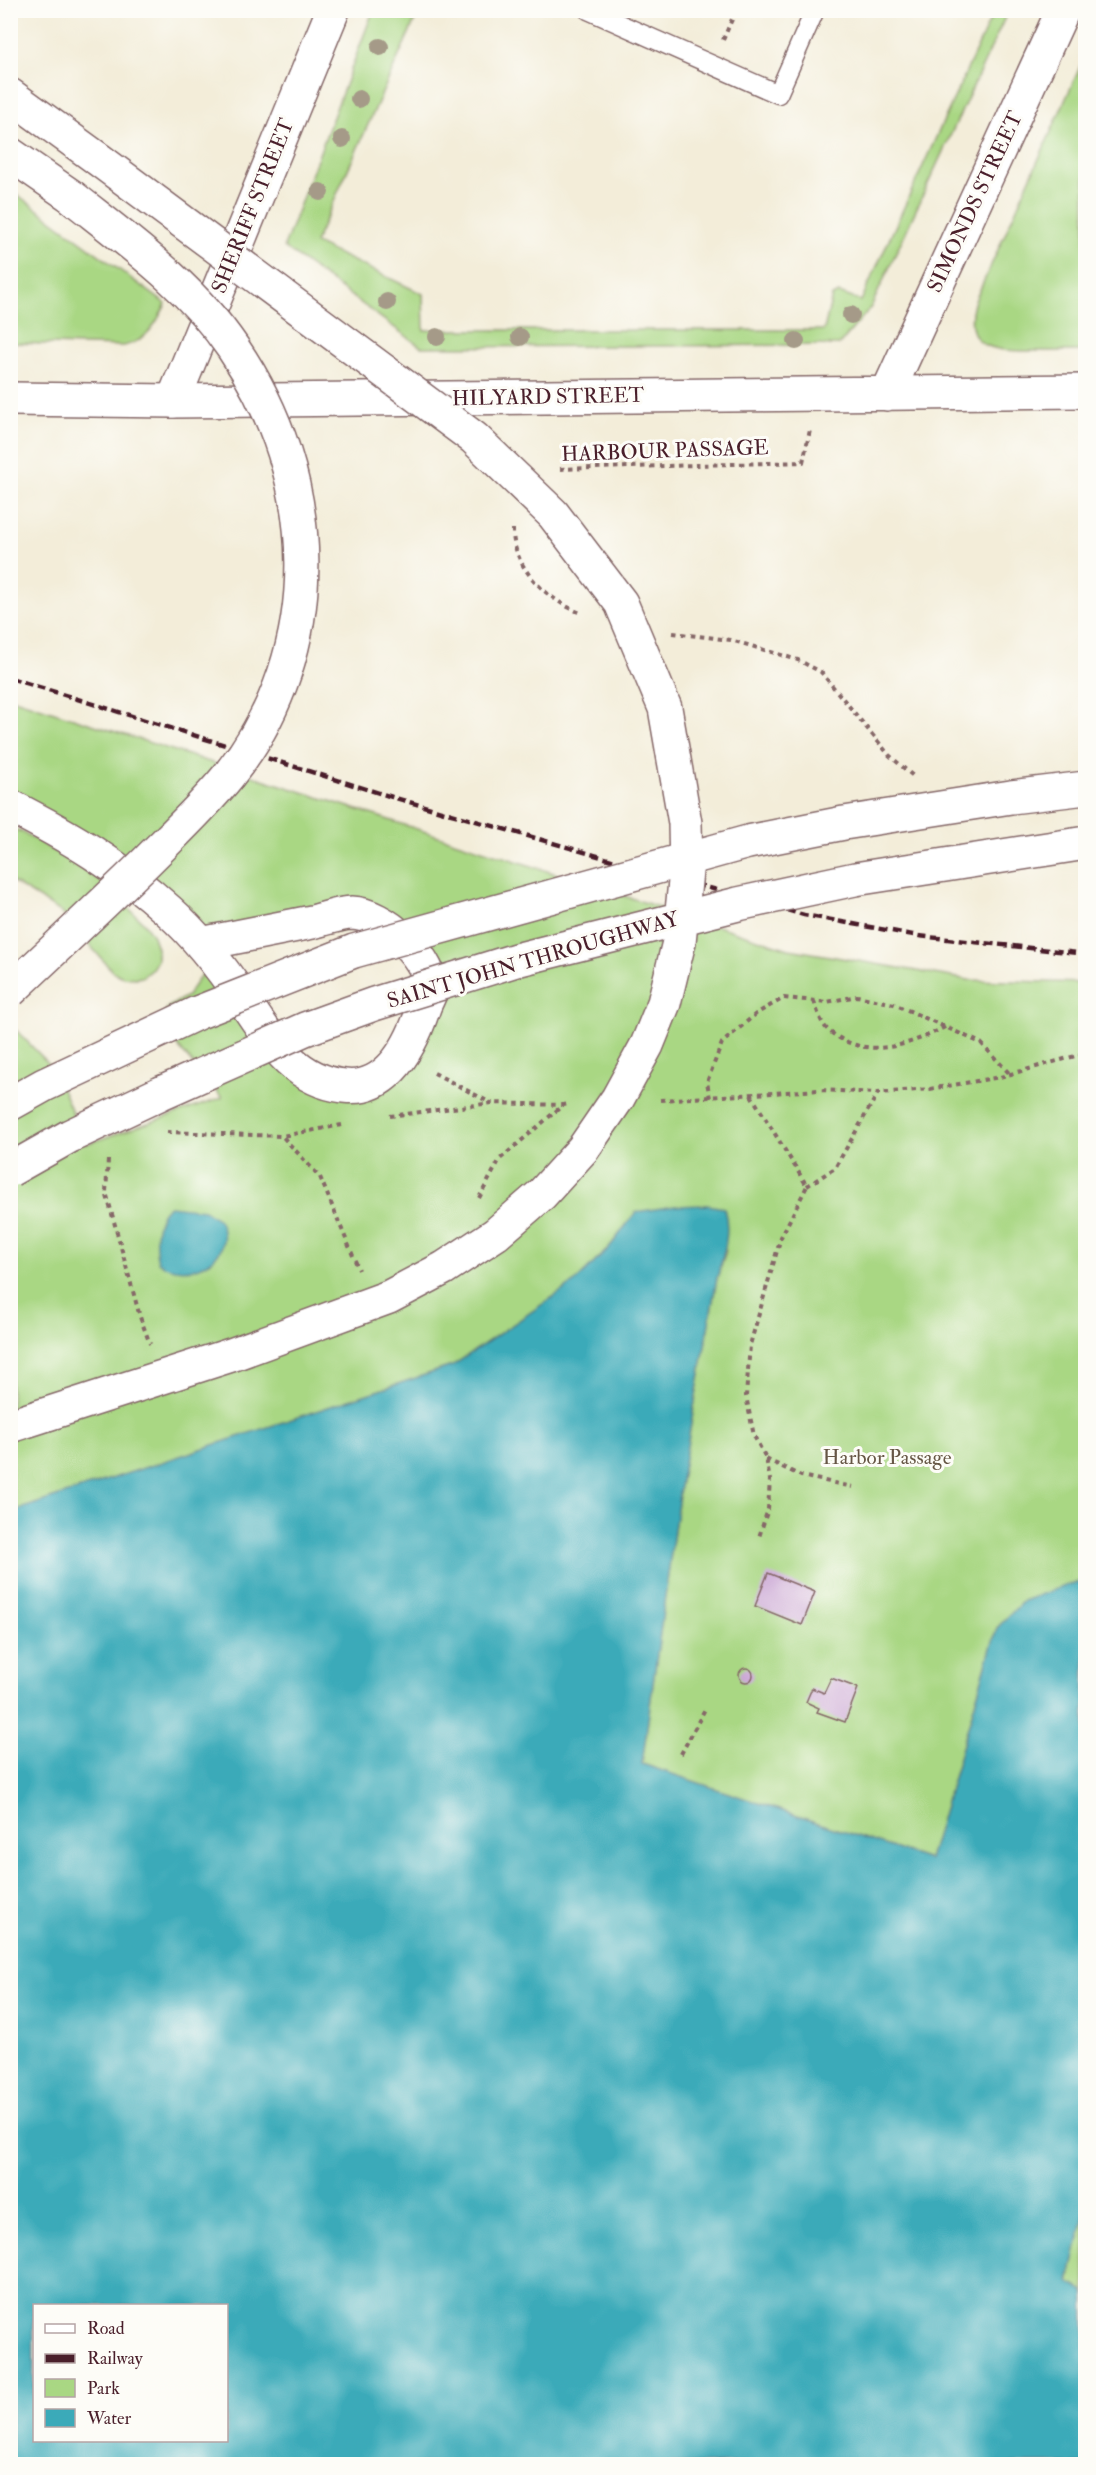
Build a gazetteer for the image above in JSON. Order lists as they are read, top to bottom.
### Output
{
  "streets": {
    "main road": [
      "SIMONDS STREET",
      "SHERIFF STREET",
      "HILYARD STREET",
      "SAINT JOHN THROUGHWAY"
    ],
    "path": ["HARBOUR PASSAGE"]
  },
  "crossings": [
    ["SIMONDS STREET", "HILYARD STREET"],
    ["SHERIFF STREET", "HILYARD STREET"],
    ["HILYARD STREET", "HARBOUR PASSAGE"]
  ],
  "parks": ["Harbor Passage"],
  "legend": [
    "Road",
    "Railway",
    "Park",
    "Water"
  ]
}
